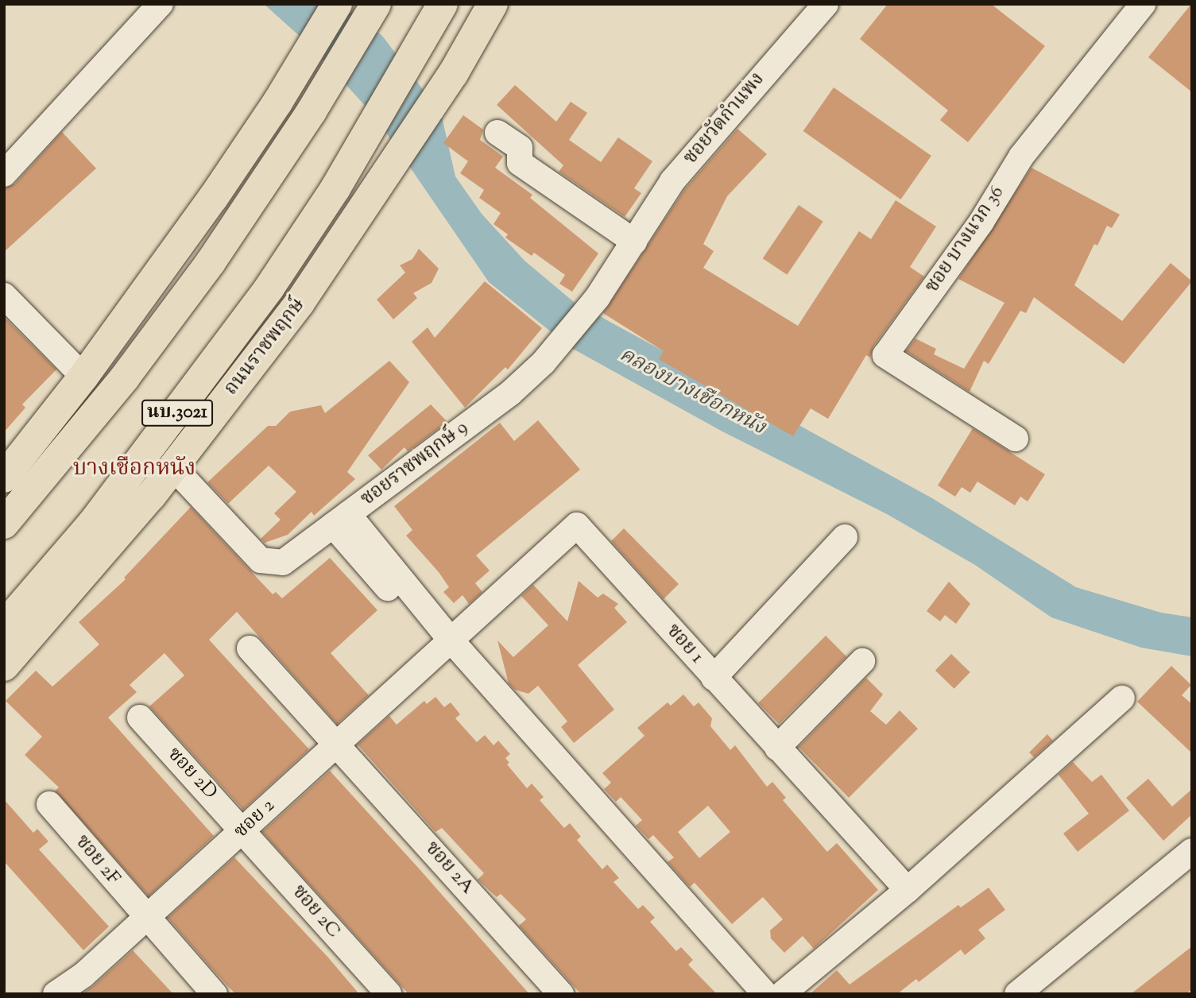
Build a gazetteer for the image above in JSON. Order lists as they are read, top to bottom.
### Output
{
  "streets": {
    "main road": ["ถนนราชพฤกษ์", "นบ.3021"],
    "street": [
      "ซอยวัดกำแพง",
      "ซอย บางแวก 36",
      "ซอยราชพฤกษ์ 9",
      "ซอย 1",
      "ซอย 2D",
      "ซอย 2",
      "ซอย 2F",
      "ซอย 2A",
      "ซอย 2C"
    ]
  },
  "crossings": [
    ["ซอยวัดกำแพง", "ซอยราชพฤกษ์ 9"],
    ["ถนนราชพฤกษ์", "ซอยราชพฤกษ์ 9"],
    ["ซอย 1", "ซอย 2"],
    ["ซอย 2D", "ซอย 2"],
    ["ซอย 2D", "ซอย 2C"],
    ["ซอย 2", "ซอย 2F"],
    ["ซอย 2", "ซอย 2A"],
    ["ซอย 2", "ซอย 2C"]
  ],
  "districts": ["บางเชือกหนัง"],
  "water": ["คลองบางเชือกหนัง"]
}
